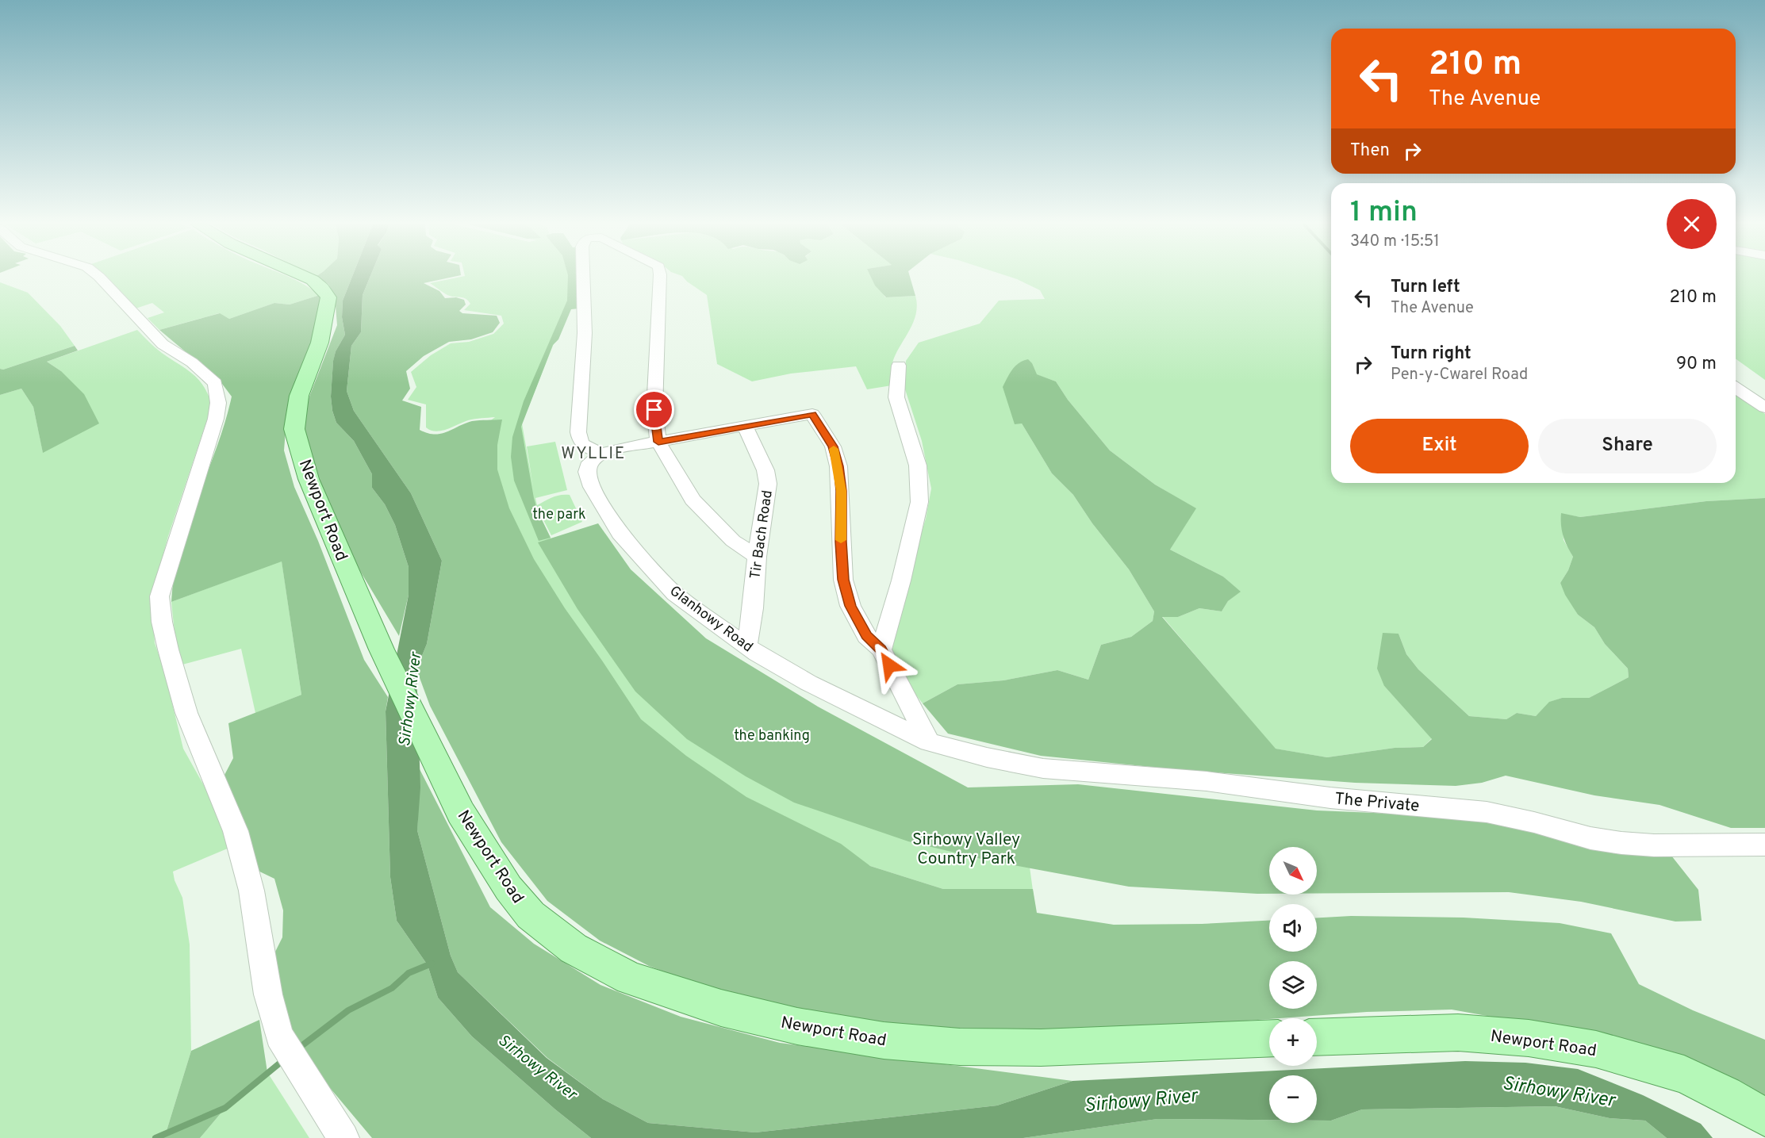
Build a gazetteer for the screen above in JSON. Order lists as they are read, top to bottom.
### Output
{
  "streets": {
    "main road": ["Newport Road"],
    "street": ["Tir Bach Road", "Glanhowy Road", "The Private"]
  },
  "crossings": [
    ["Tir Bach Road", "Glanhowy Road"],
    ["Glanhowy Road", "The Private"]
  ],
  "districts": ["WYLLIE"],
  "water": ["Sirhowy River"],
  "parks": ["the park", "the banking", "Sirhowy Valley Country Park"],
  "north": "bottom right",
  "page": {
    "turn": ["210 m", "The Avenue"],
    "then": "Then",
    "heading": ["1 min", "340 m · 15:51"],
    "list": [
      {
        "name": "Turn left",
        "note": "The Avenue",
        "value": "210 m"
      },
      {
        "name": "Turn right",
        "note": "Pen-y-Cwarel Road",
        "value": "90 m"
      }
    ],
    "buttons": ["Exit", "Share"],
    "map_buttons": ["+", "−"]
  }
}
